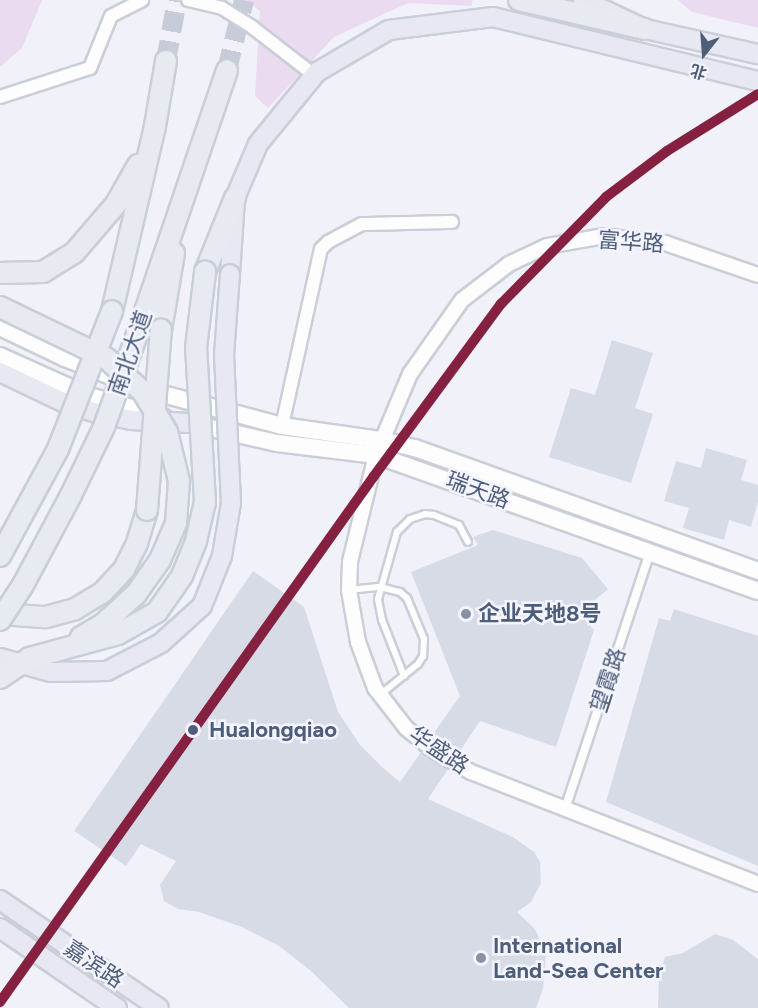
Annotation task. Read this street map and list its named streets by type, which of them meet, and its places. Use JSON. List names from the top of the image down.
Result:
{
  "streets": {
    "highway": ["南北大道"],
    "main road": ["瑞天路", "嘉滨路"],
    "street": ["富华路", "望霞路", "华盛路"]
  },
  "crossings": [
    ["富华路", "瑞天路"],
    ["富华路", "华盛路"],
    ["瑞天路", "望霞路"],
    ["瑞天路", "华盛路"],
    ["望霞路", "华盛路"]
  ],
  "places": ["企业天地8号", "Hualongqiao", "International Land-Sea Center"],
  "north": "bottom"
}
